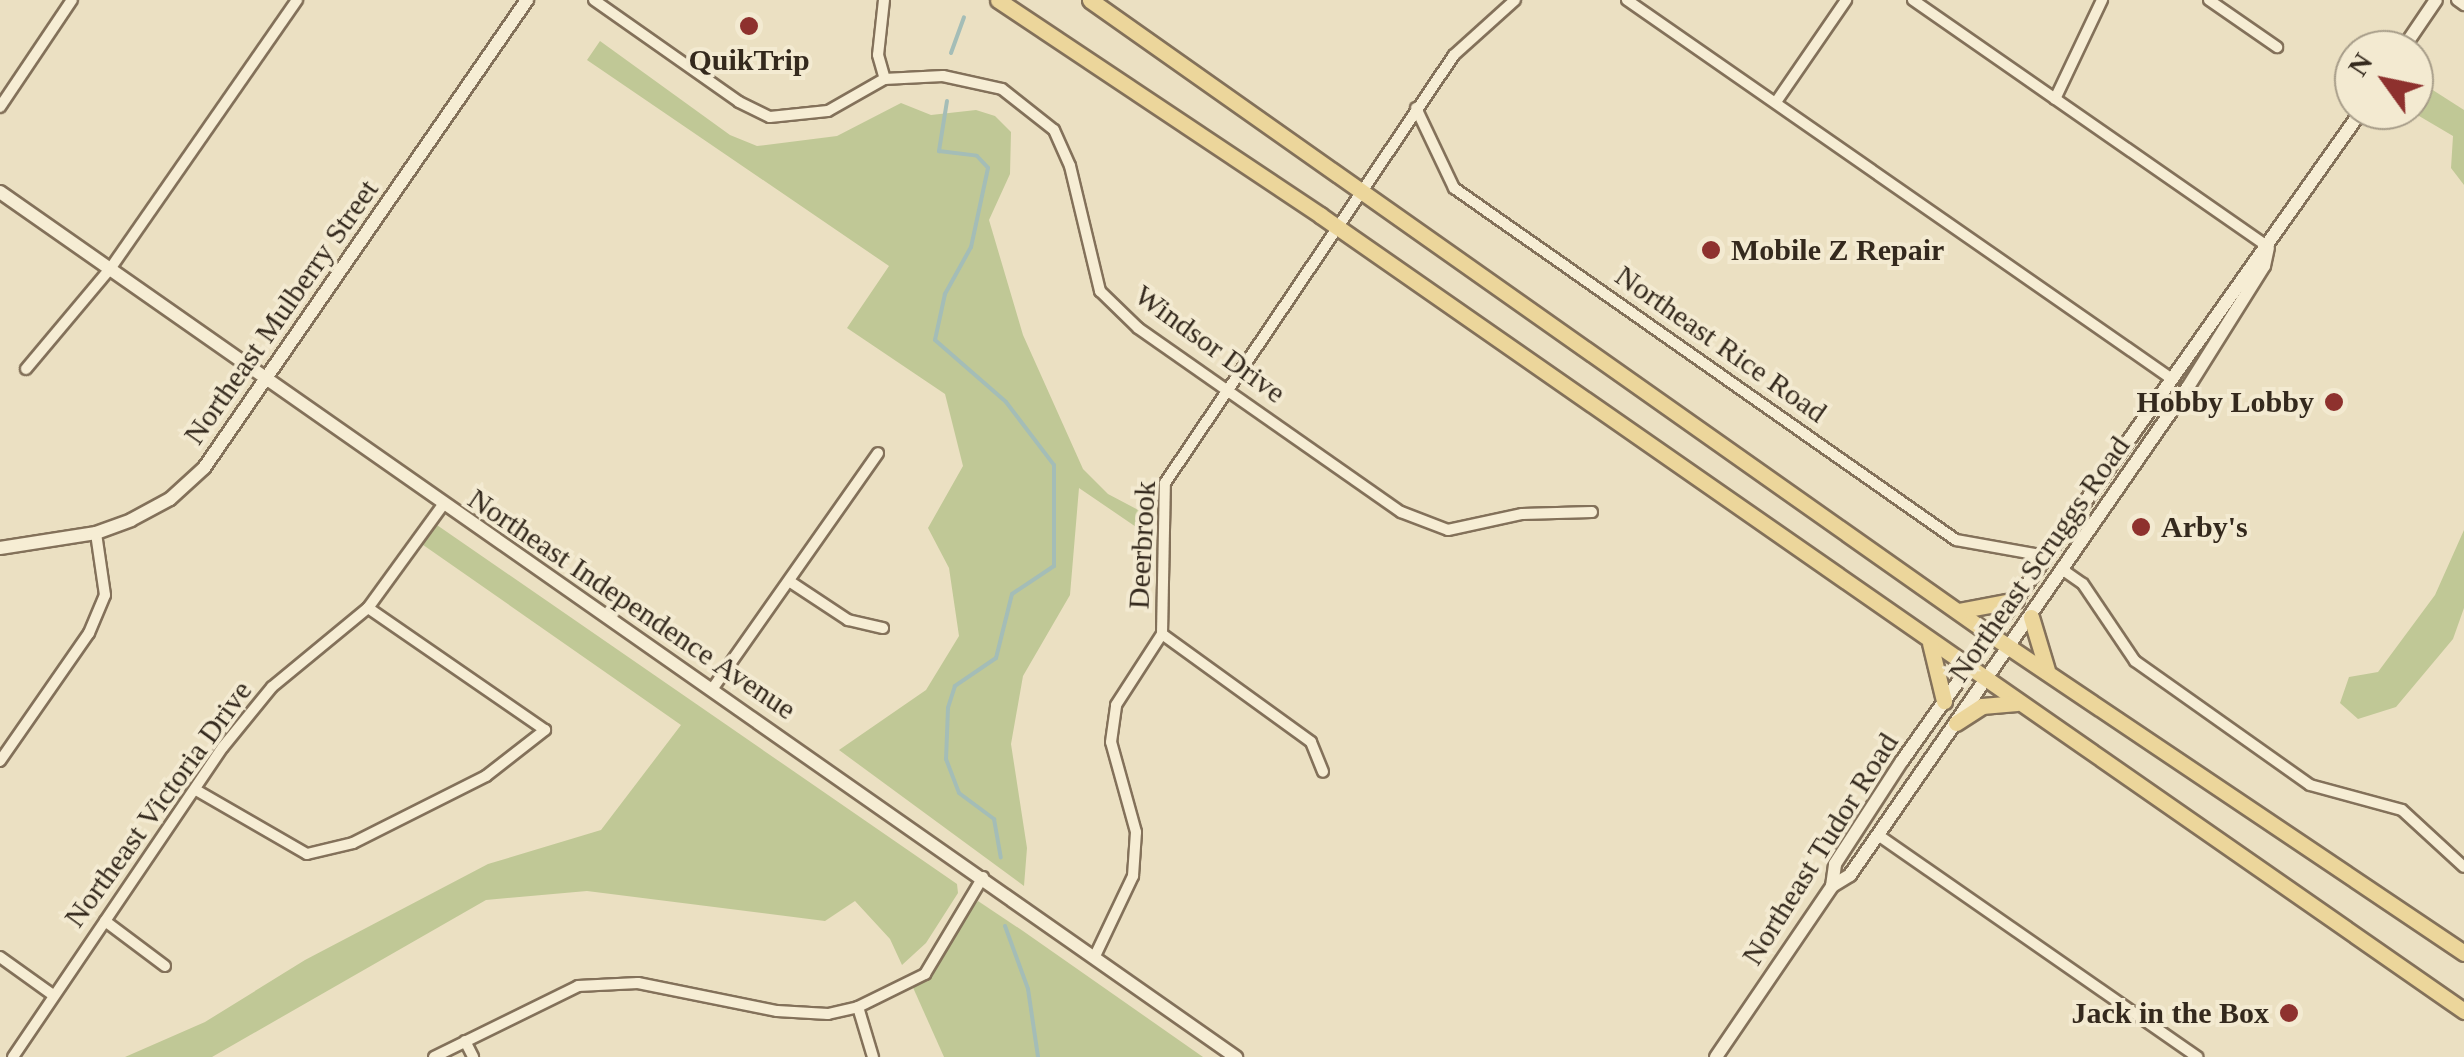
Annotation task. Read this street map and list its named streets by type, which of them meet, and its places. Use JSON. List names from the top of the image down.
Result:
{
  "streets": {
    "street": [
      "Northeast Mulberry Street",
      "Windsor Drive",
      "Northeast Rice Road",
      "Deerbrook",
      "Northeast Scruggs Road",
      "Northeast Independence Avenue",
      "Northeast Victoria Drive",
      "Northeast Tudor Road"
    ]
  },
  "crossings": [
    ["Northeast Mulberry Street", "Northeast Independence Avenue"],
    ["Windsor Drive", "Deerbrook"],
    ["Northeast Rice Road", "Deerbrook"],
    ["Northeast Rice Road", "Northeast Scruggs Road"],
    ["Deerbrook", "Northeast Independence Avenue"],
    ["Northeast Scruggs Road", "Northeast Tudor Road"],
    ["Northeast Independence Avenue", "Northeast Victoria Drive"]
  ],
  "places": [
    "QuikTrip",
    "Mobile Z Repair",
    "Hobby Lobby",
    "Arby's",
    "Jack in the Box"
  ],
  "north": "top left"
}
